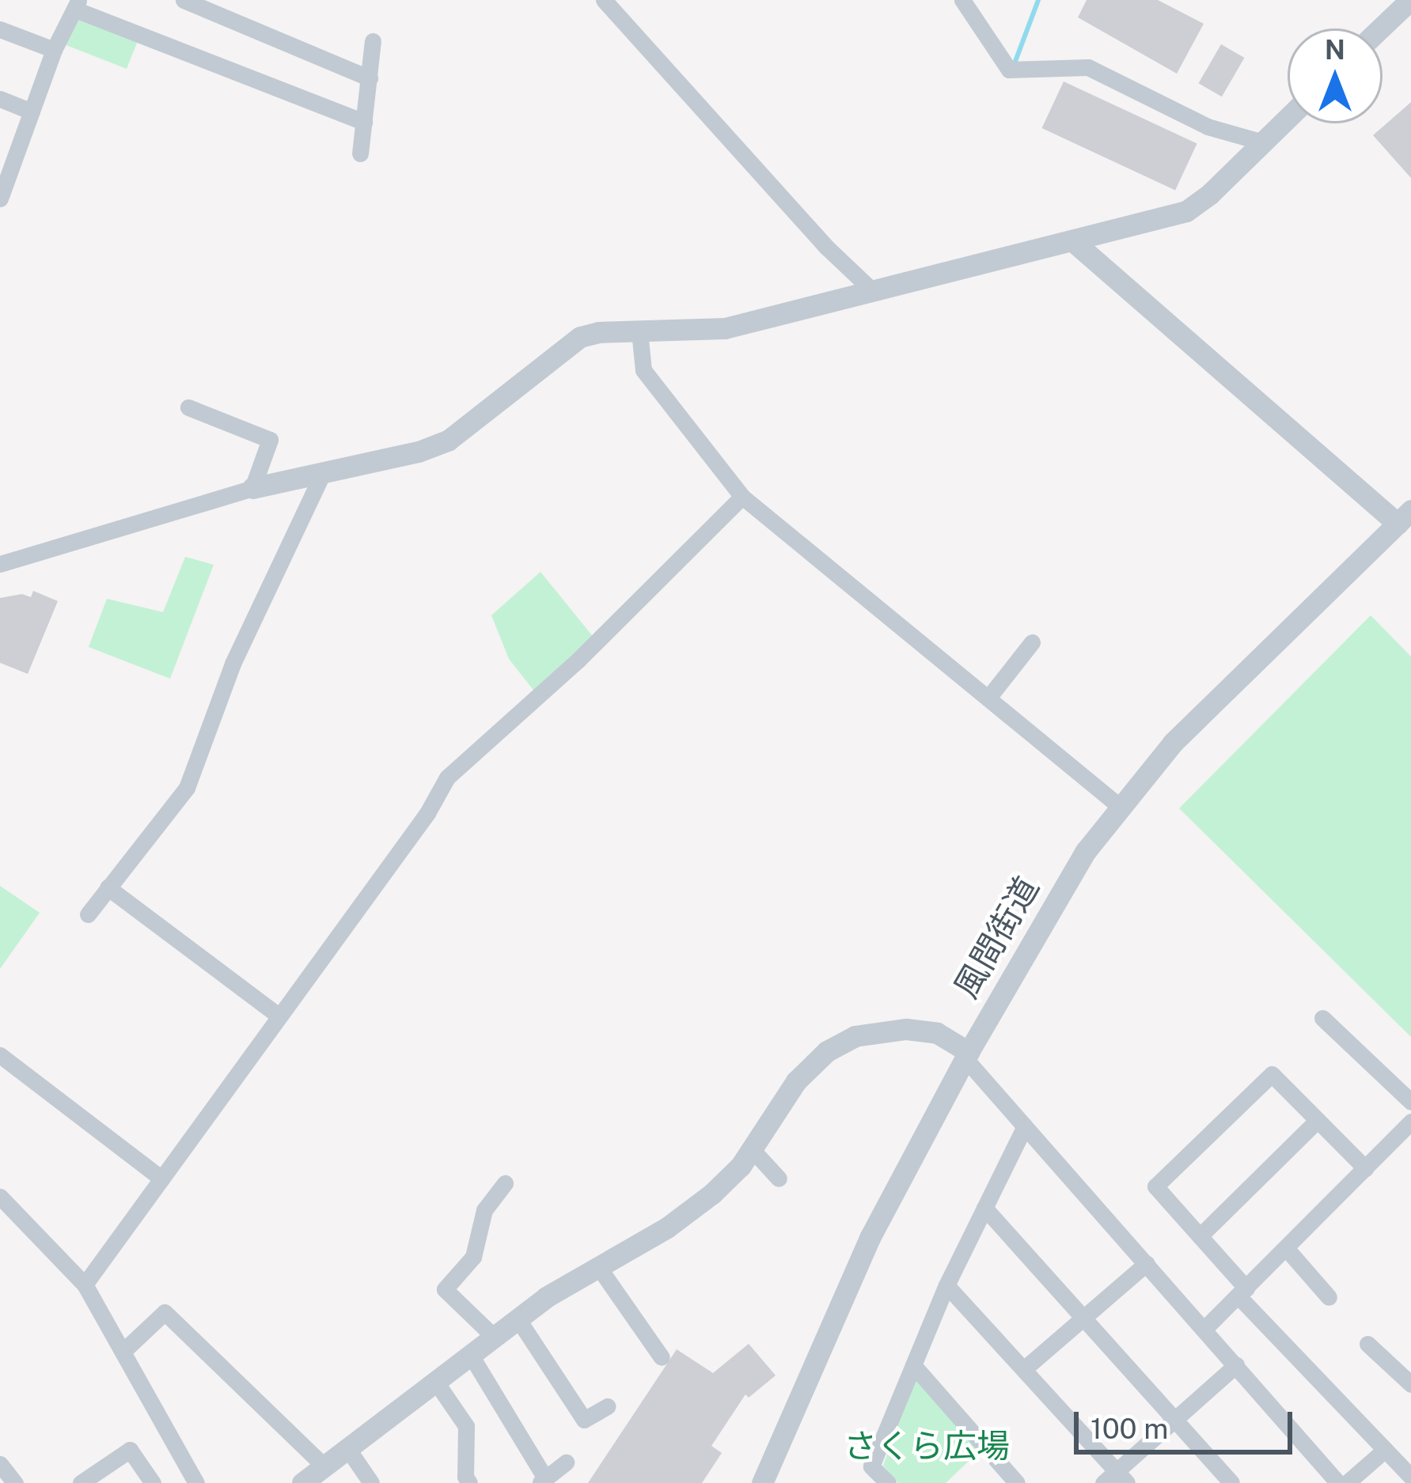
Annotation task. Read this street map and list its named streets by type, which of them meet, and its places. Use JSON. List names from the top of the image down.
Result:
{
  "streets": {
    "street": ["風間街道"]
  },
  "parks": ["さくら広場"],
  "scale_bar": "100 m",
  "north": "top"
}
